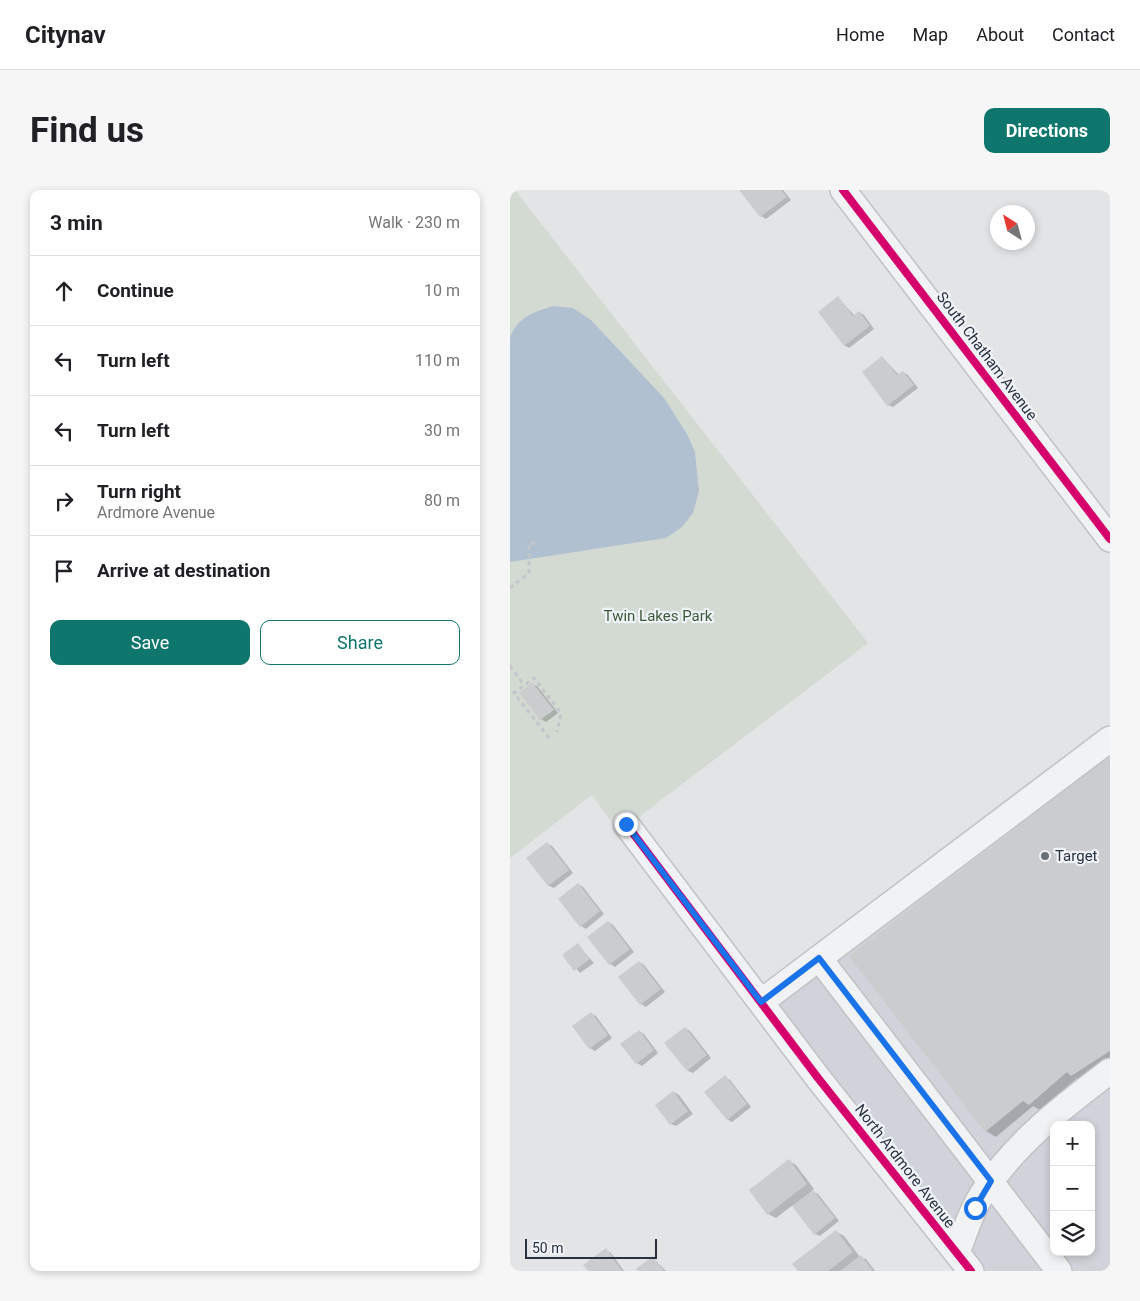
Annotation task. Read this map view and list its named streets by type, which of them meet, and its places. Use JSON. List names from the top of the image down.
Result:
{
  "streets": {
    "street": ["South Chatham Avenue", "North Ardmore Avenue"]
  },
  "parks": ["Twin Lakes Park"],
  "places": ["Target"],
  "scale_bar": "50 m",
  "north": "top left",
  "page": {
    "header": "Citynav",
    "nav": [
      "Home",
      "Map",
      "About",
      "Contact"
    ],
    "buttons": [
      "Directions",
      ["Save", "Share"]
    ],
    "title": "Find us",
    "heading": ["3 min", "Walk · 230 m"],
    "list": [
      ["Continue", "10 m"],
      ["Turn left", "110 m"],
      ["Turn left", "30 m"],
      ["Turn right", "Ardmore Avenue", "80 m"],
      "Arrive at destination"
    ],
    "map_buttons": ["+", "−"],
    "scale": "50 m"
  }
}
